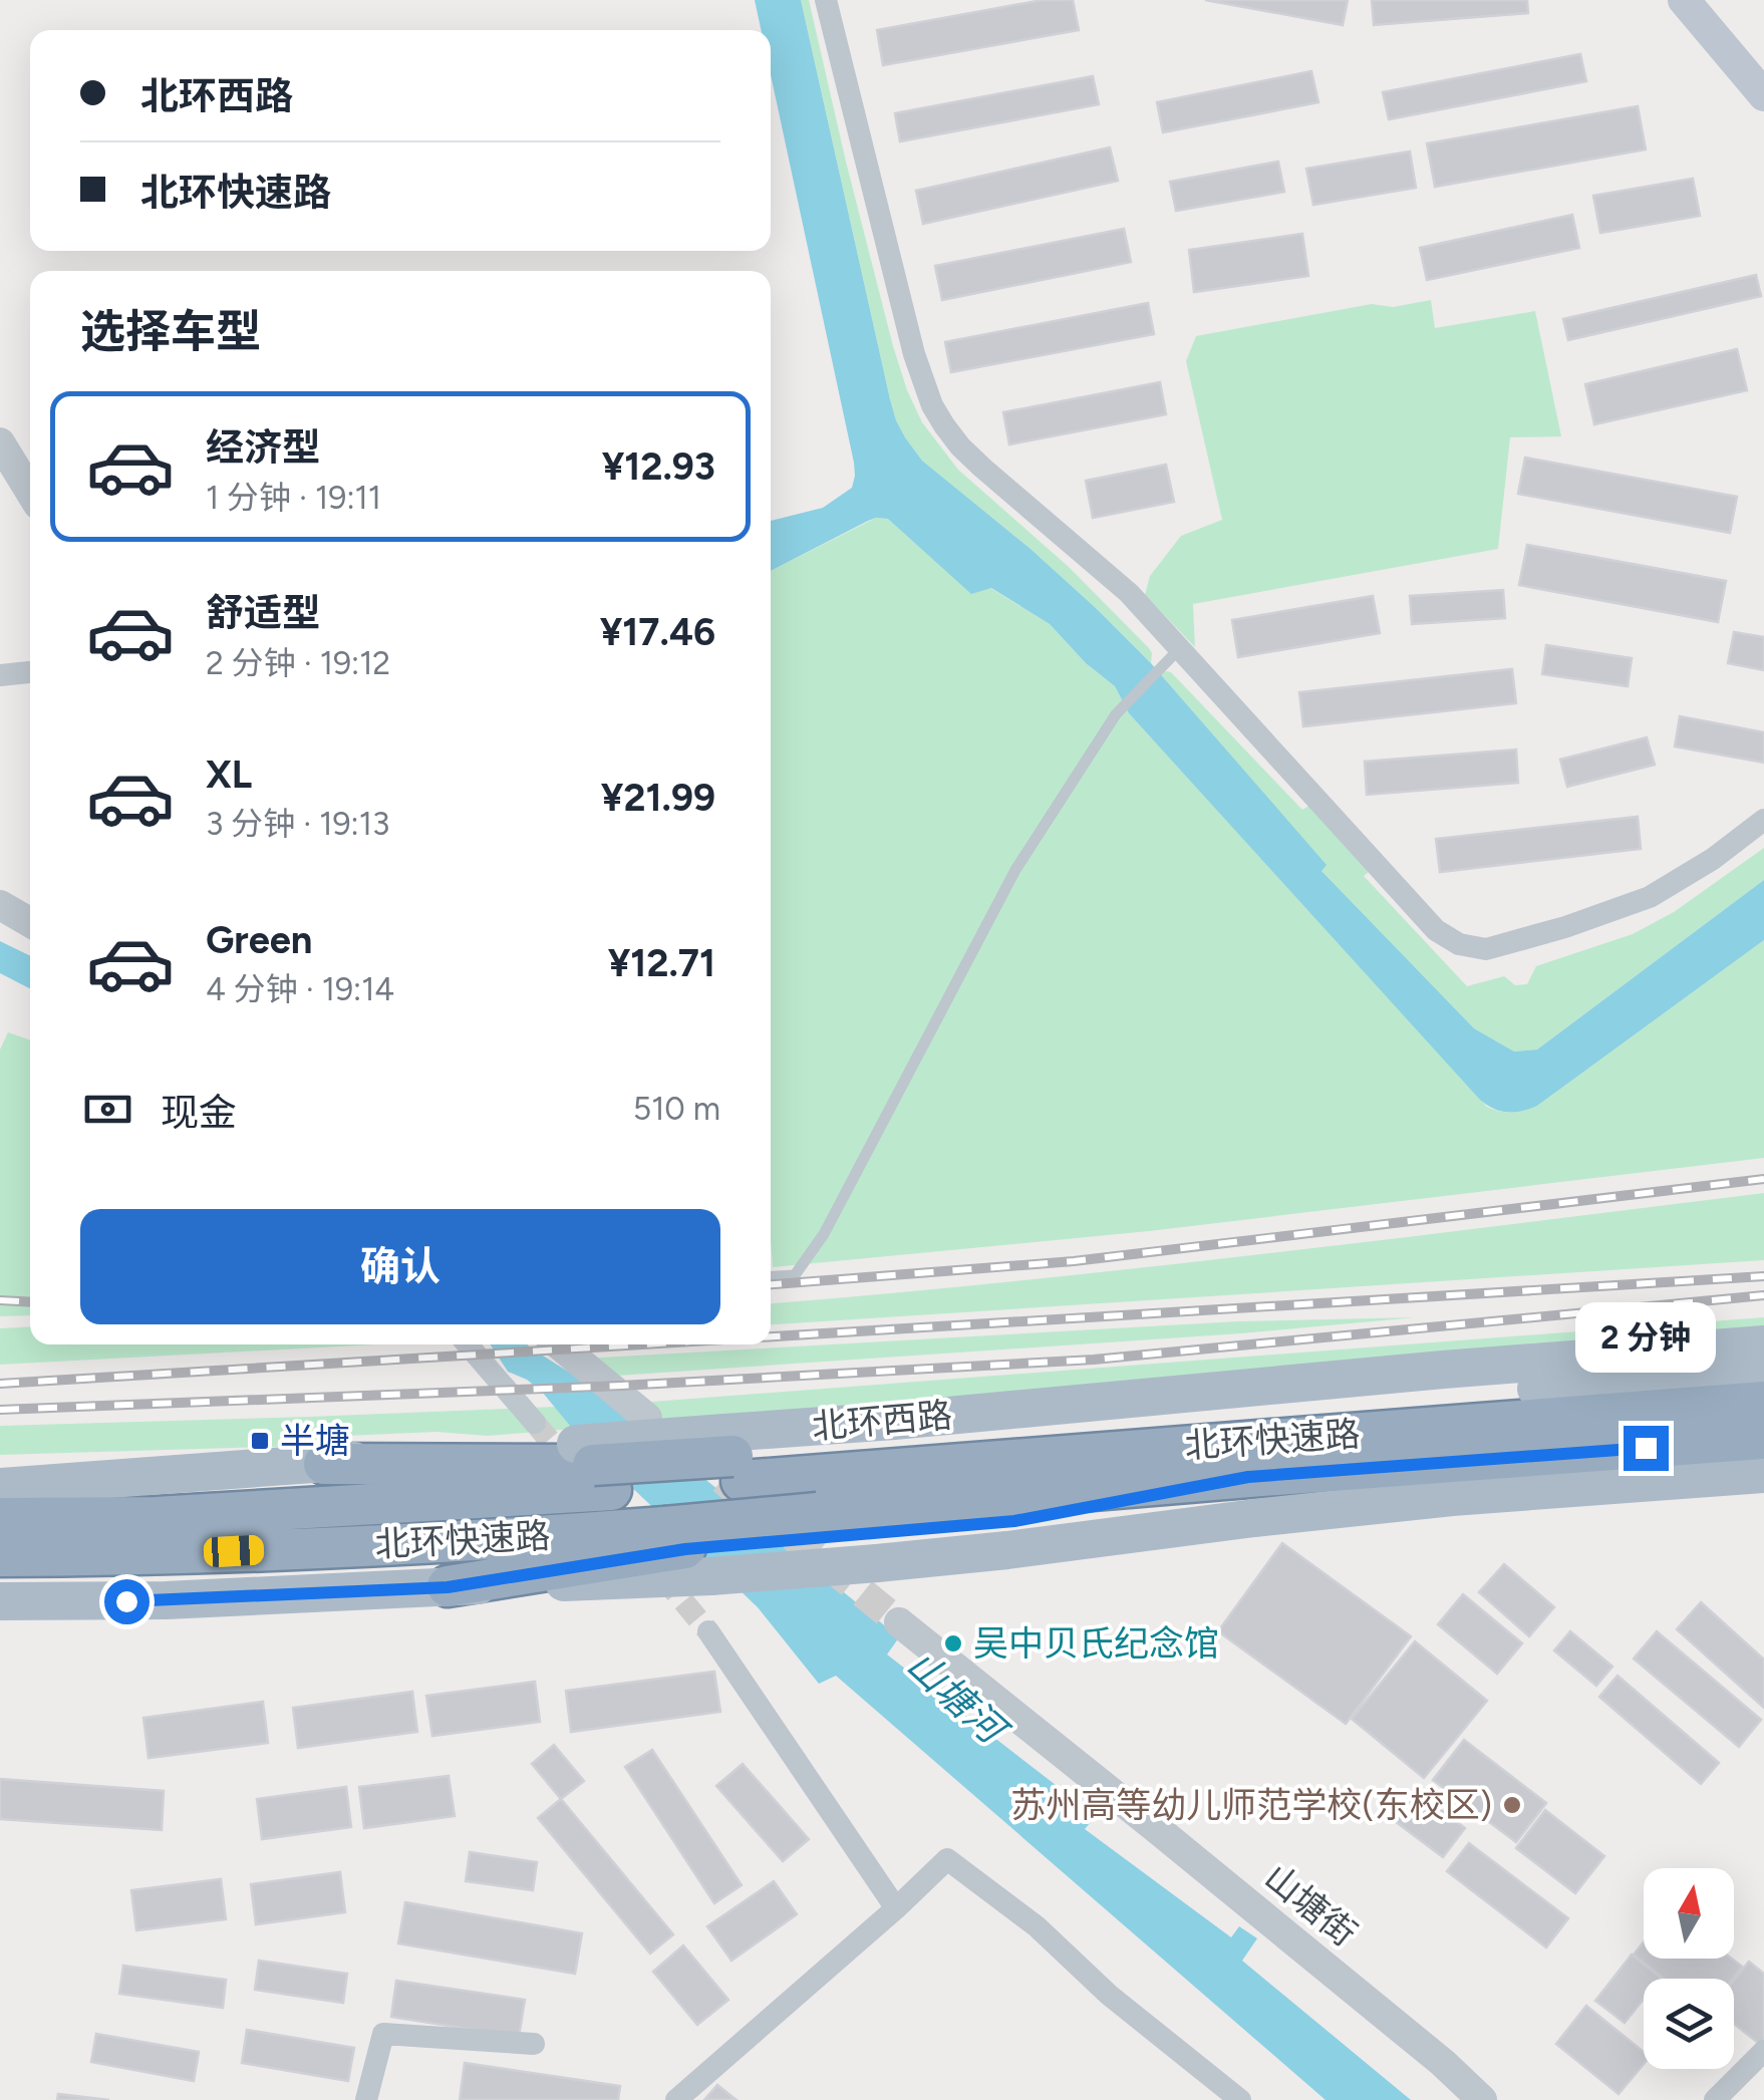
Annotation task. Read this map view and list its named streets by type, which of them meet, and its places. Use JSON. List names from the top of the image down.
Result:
{
  "streets": {
    "highway": ["北环快速路"],
    "main road": ["北环西路"],
    "street": ["山塘街"]
  },
  "crossings": [
    ["北环西路", "北环快速路"]
  ],
  "water": ["山塘河"],
  "places": {
    "transit": ["半塘"],
    "other": ["吴中贝氏纪念馆", "苏州高等幼儿师范学校(东校区)"]
  },
  "north": "top",
  "page": {
    "banner": ["北环西路", "北环快速路"],
    "heading": "选择车型",
    "list": [
      {
        "name": "经济型",
        "note": "1 分钟 · 19:11",
        "value": "¥12.93"
      },
      {
        "name": "舒适型",
        "note": "2 分钟 · 19:12",
        "value": "¥17.46"
      },
      {
        "name": "XL",
        "note": "3 分钟 · 19:13",
        "value": "¥21.99"
      },
      {
        "name": "Green",
        "note": "4 分钟 · 19:14",
        "value": "¥12.71"
      }
    ],
    "pay": ["现金", "510 m"],
    "buttons": "确认",
    "bubble": "2 分钟"
  }
}
